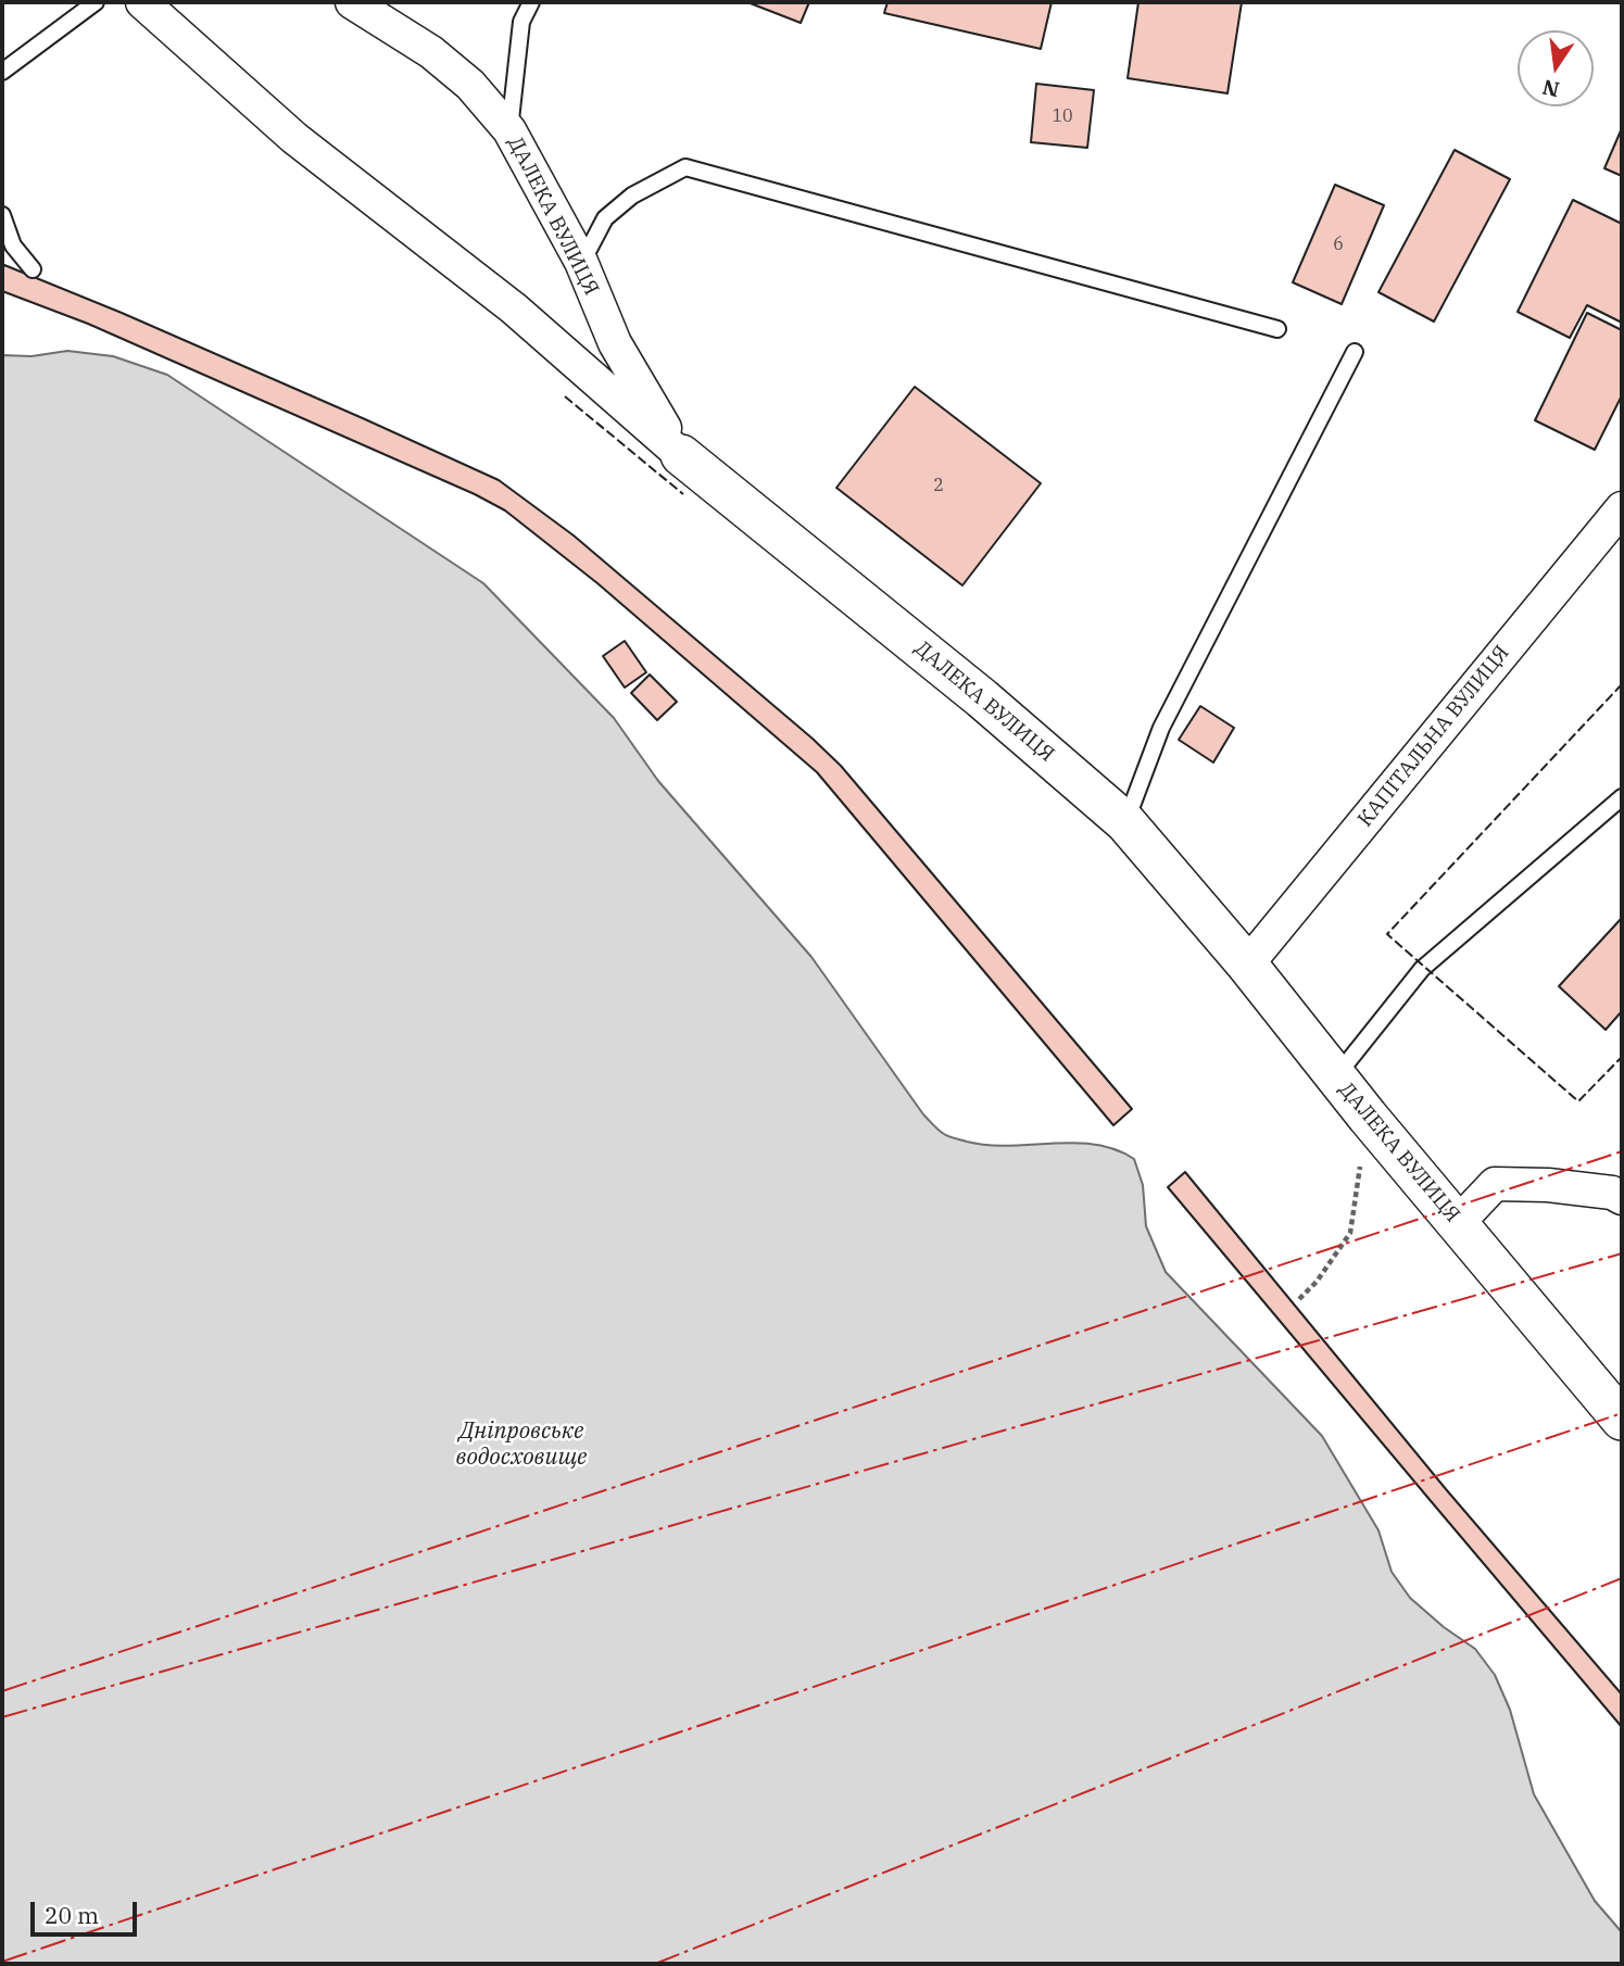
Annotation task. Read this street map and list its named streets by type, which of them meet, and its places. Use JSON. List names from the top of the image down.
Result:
{
  "streets": {
    "street": ["ДАЛЕКА ВУЛИЦЯ", "КАПІТАЛЬНА ВУЛИЦЯ"]
  },
  "crossings": [
    ["ДАЛЕКА ВУЛИЦЯ", "КАПІТАЛЬНА ВУЛИЦЯ"]
  ],
  "water": ["Дніпровське водосховище"],
  "house_numbers": ["10", "6", "2"],
  "scale_bar": "20 m",
  "north": "bottom"
}
